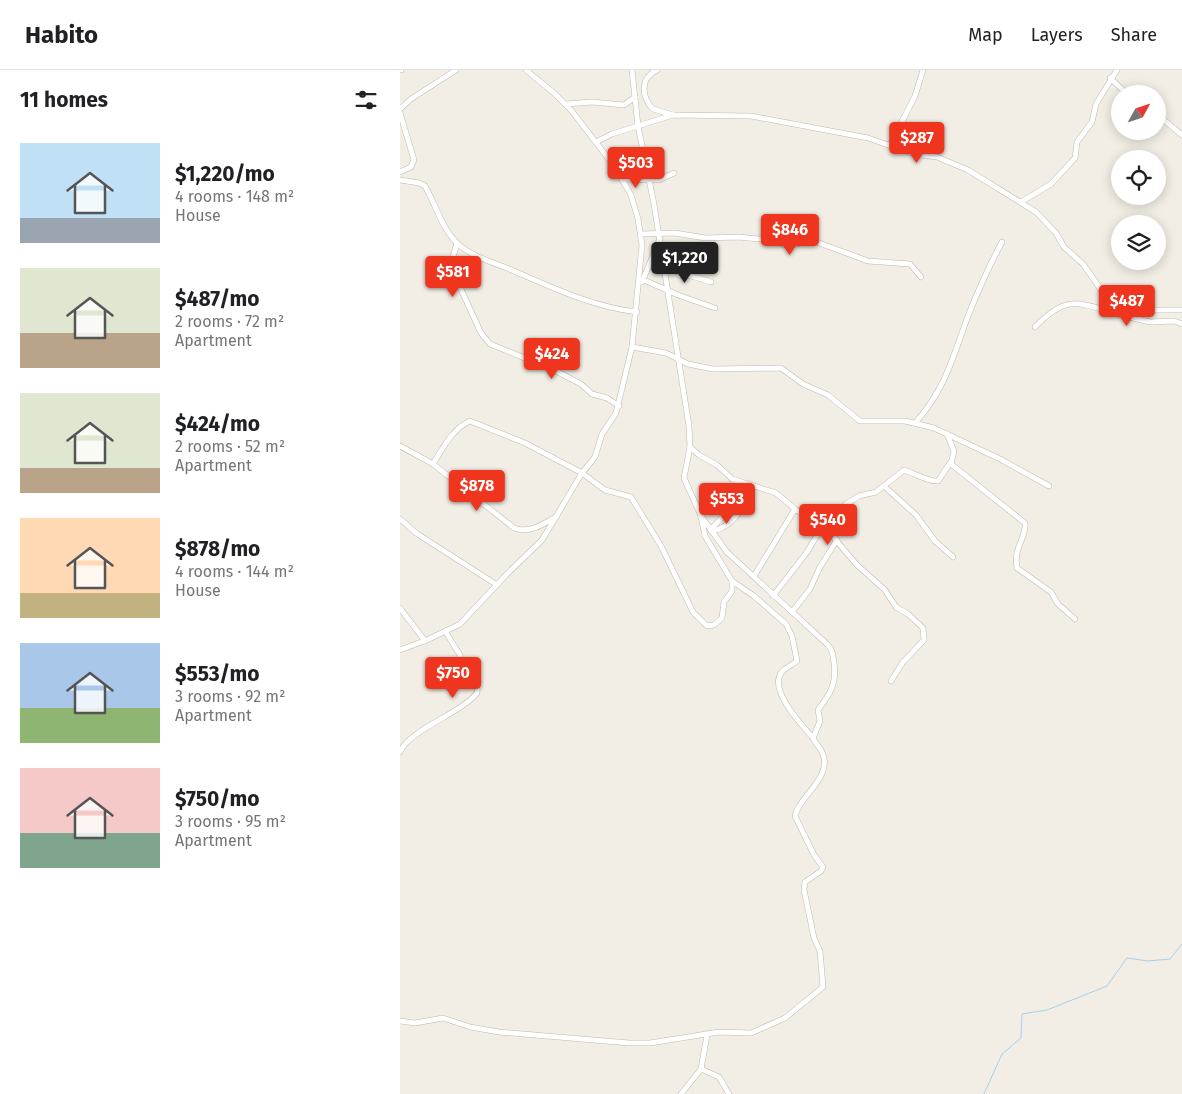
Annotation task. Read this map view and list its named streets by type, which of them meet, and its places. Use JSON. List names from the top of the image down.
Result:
{
  "north": "top right",
  "page": {
    "header": "Habito",
    "nav": ["Map", "Layers", "Share"],
    "heading": "11 homes",
    "price": [
      "$287",
      "$503",
      "$846",
      "$1,220",
      "$581",
      "$487",
      "$424",
      "$878",
      "$553",
      "$540",
      "$750"
    ],
    "list": [
      {
        "name": "$1,220/mo",
        "note": "4 rooms · 148 m² · House"
      },
      {
        "name": "$487/mo",
        "note": "2 rooms · 72 m² · Apartment"
      },
      {
        "name": "$424/mo",
        "note": "2 rooms · 52 m² · Apartment"
      },
      {
        "name": "$878/mo",
        "note": "4 rooms · 144 m² · House"
      },
      {
        "name": "$553/mo",
        "note": "3 rooms · 92 m² · Apartment"
      },
      {
        "name": "$750/mo",
        "note": "3 rooms · 95 m² · Apartment"
      }
    ]
  }
}
